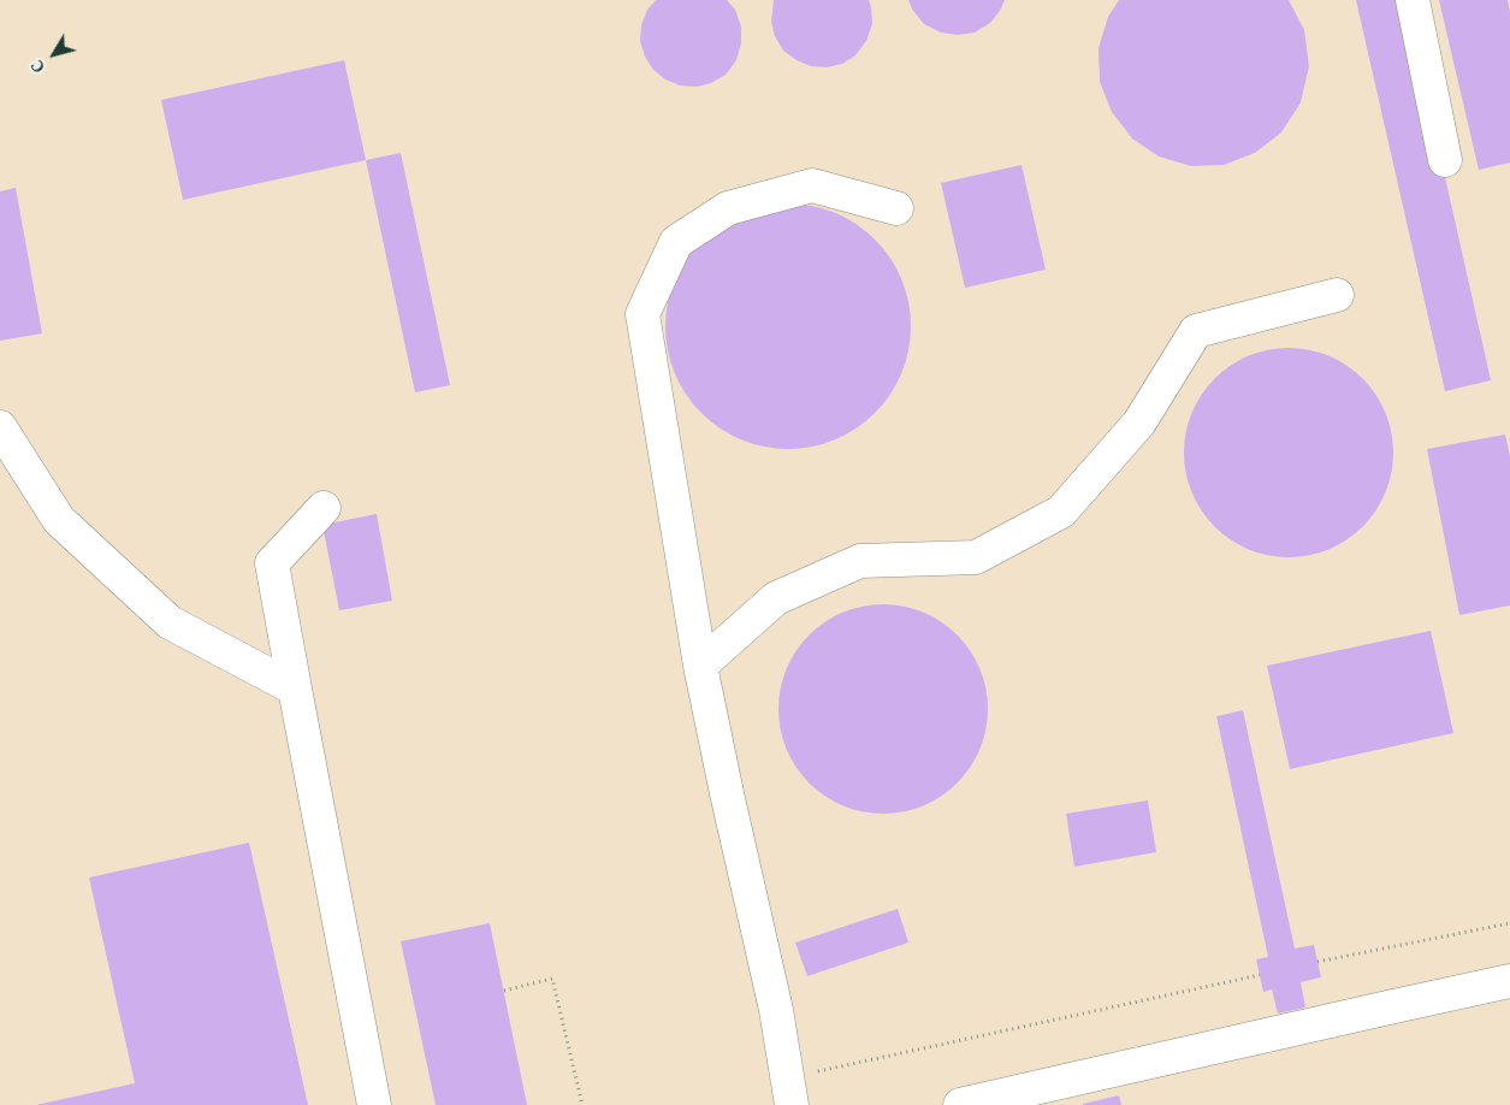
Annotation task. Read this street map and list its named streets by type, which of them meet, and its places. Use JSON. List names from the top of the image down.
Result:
{
  "north": "bottom left"
}
